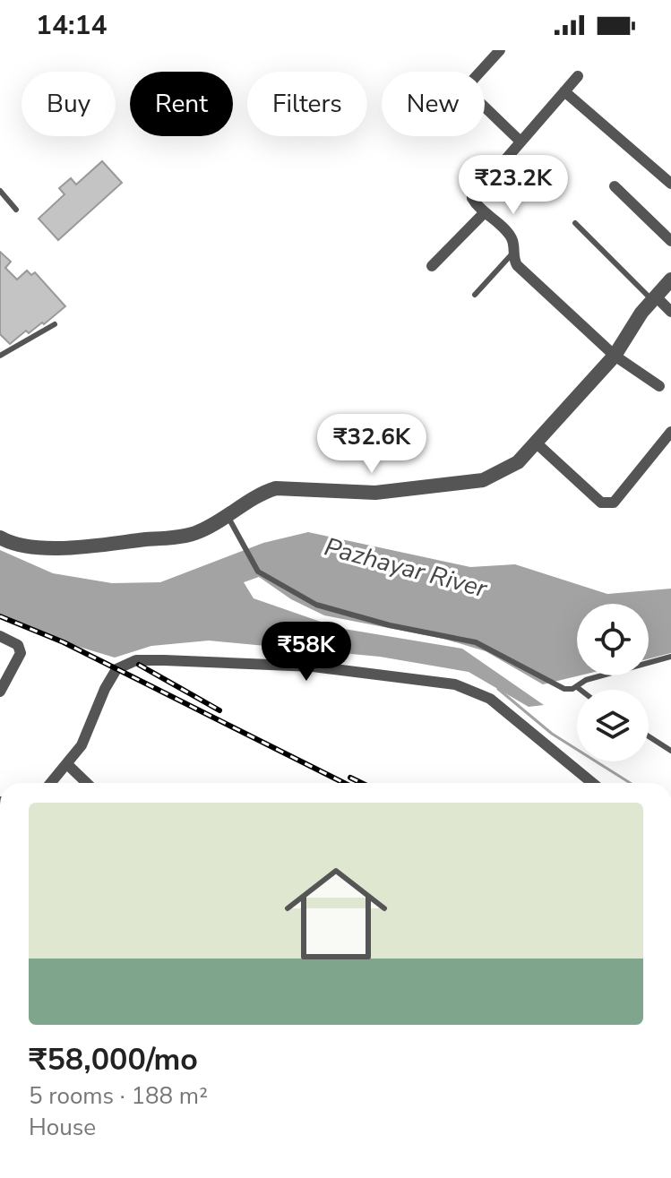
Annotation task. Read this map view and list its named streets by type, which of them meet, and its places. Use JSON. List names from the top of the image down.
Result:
{
  "water": ["Pazhayar River"],
  "page": {
    "status": "14:14",
    "chip": [
      "Buy",
      "Rent",
      "Filters",
      "New"
    ],
    "price": ["₹23.2K", "₹32.6K", "₹58K"],
    "list": [
      {
        "name": "₹58,000/mo",
        "note": "5 rooms · 188 m² · House"
      }
    ]
  }
}
